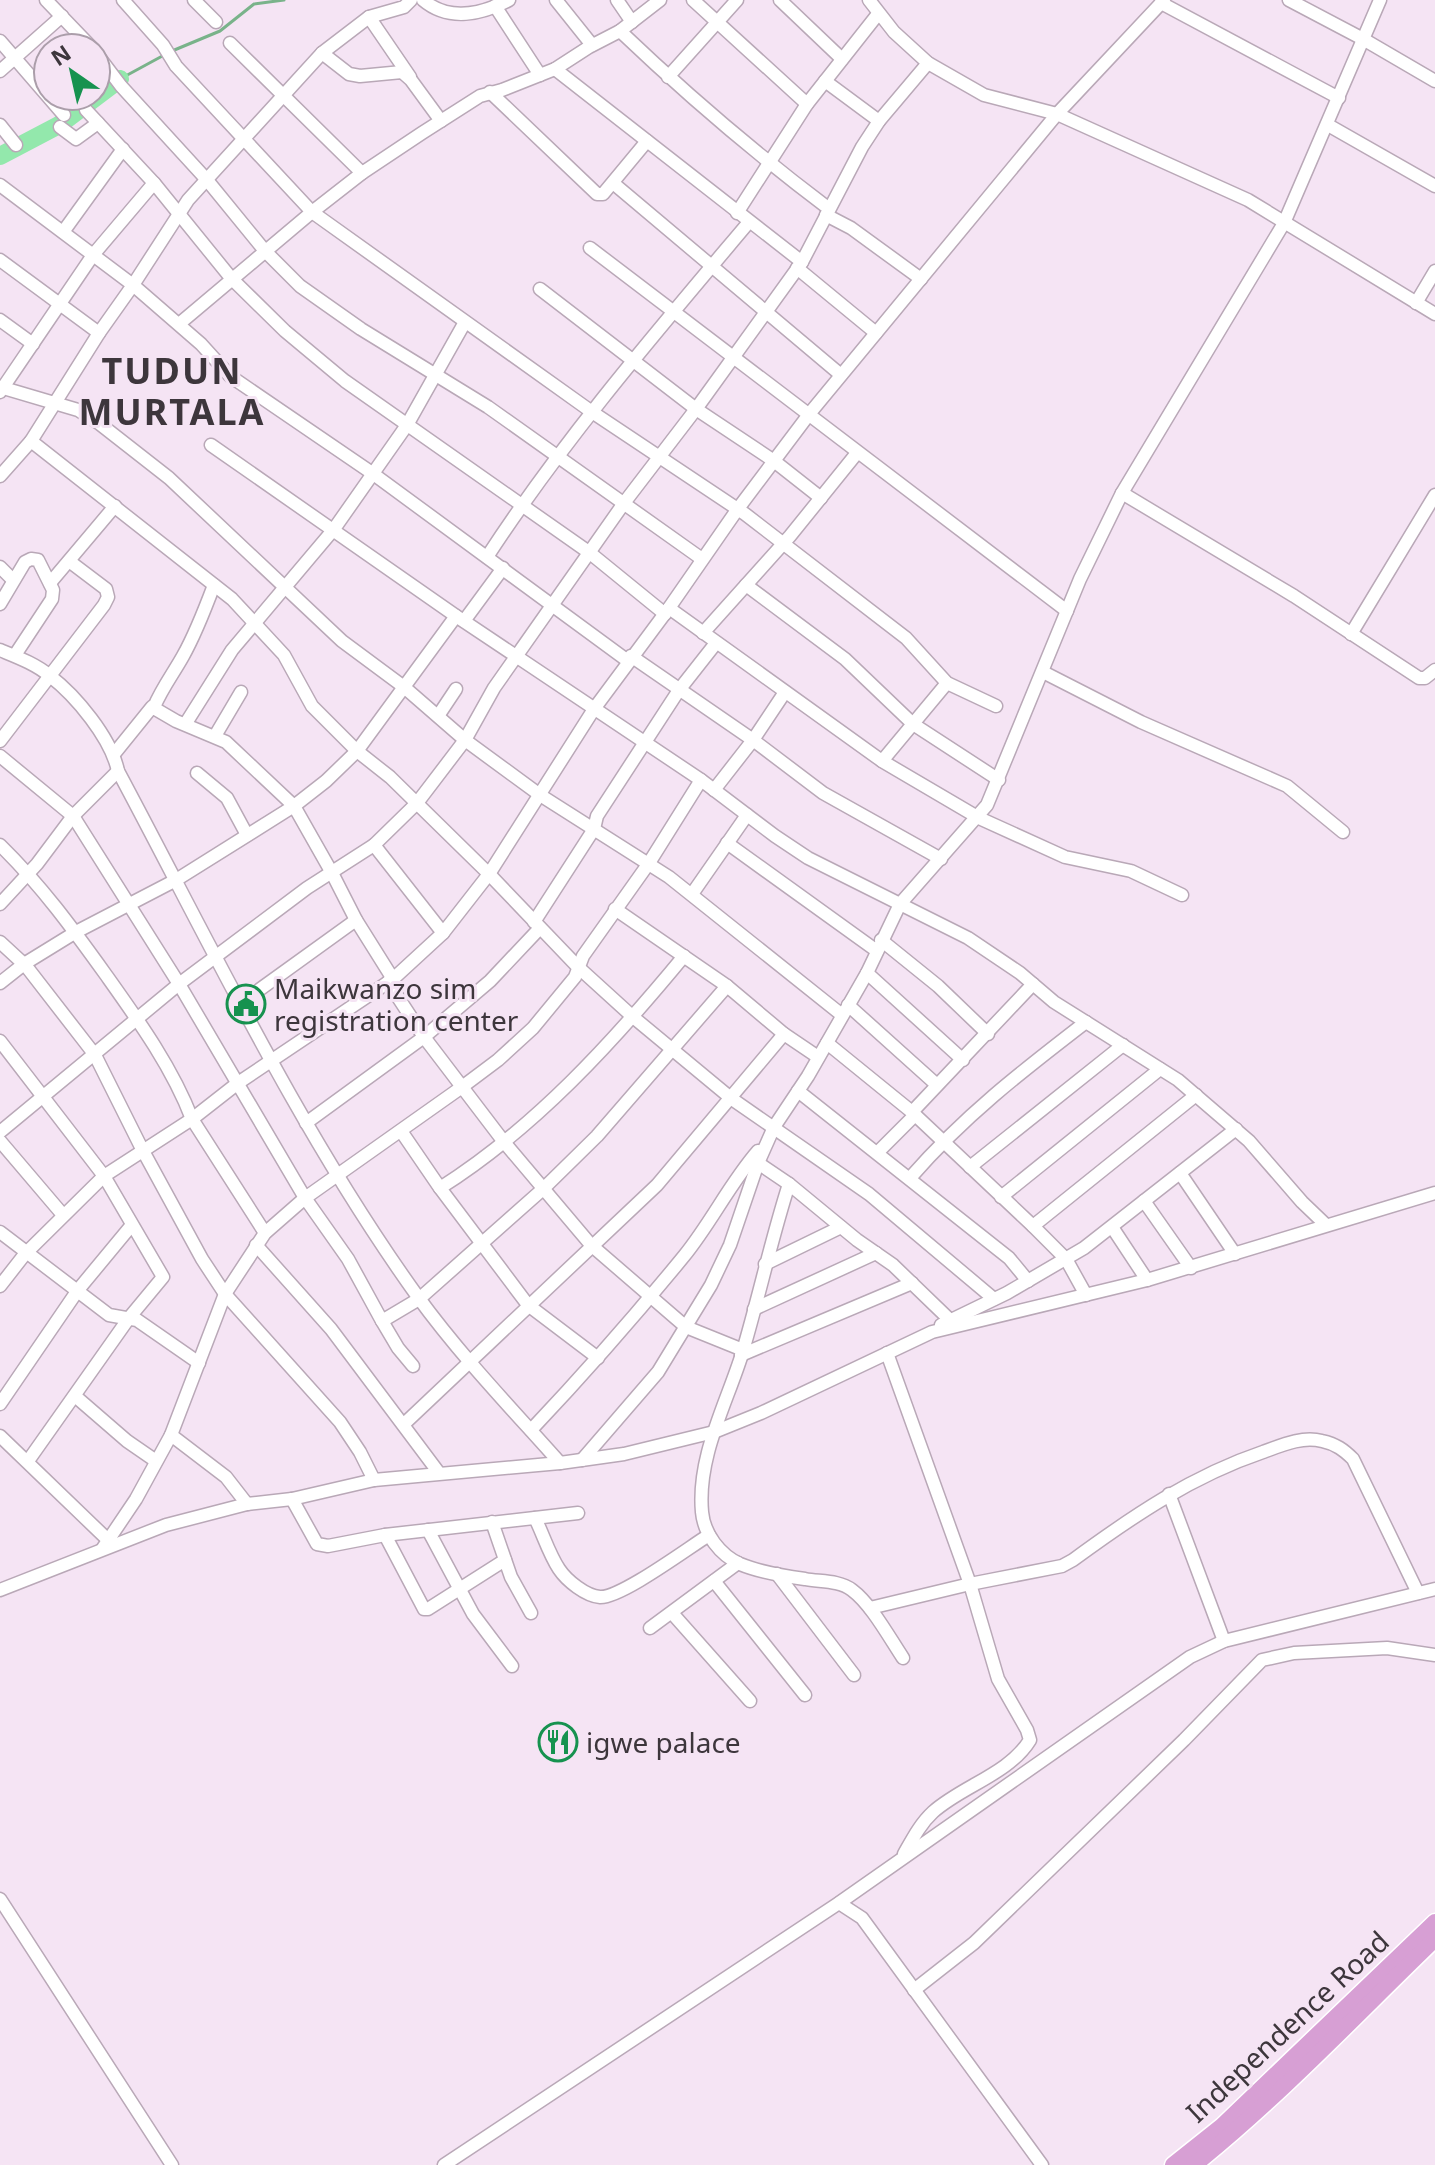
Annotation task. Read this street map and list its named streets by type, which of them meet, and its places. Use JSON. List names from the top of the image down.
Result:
{
  "streets": {
    "main road": ["Independence Road"]
  },
  "districts": ["TUDUN MURTALA"],
  "places": {
    "public building": ["Maikwanzo sim registration center"],
    "restaurant": ["igwe palace"]
  },
  "north": "top left"
}
